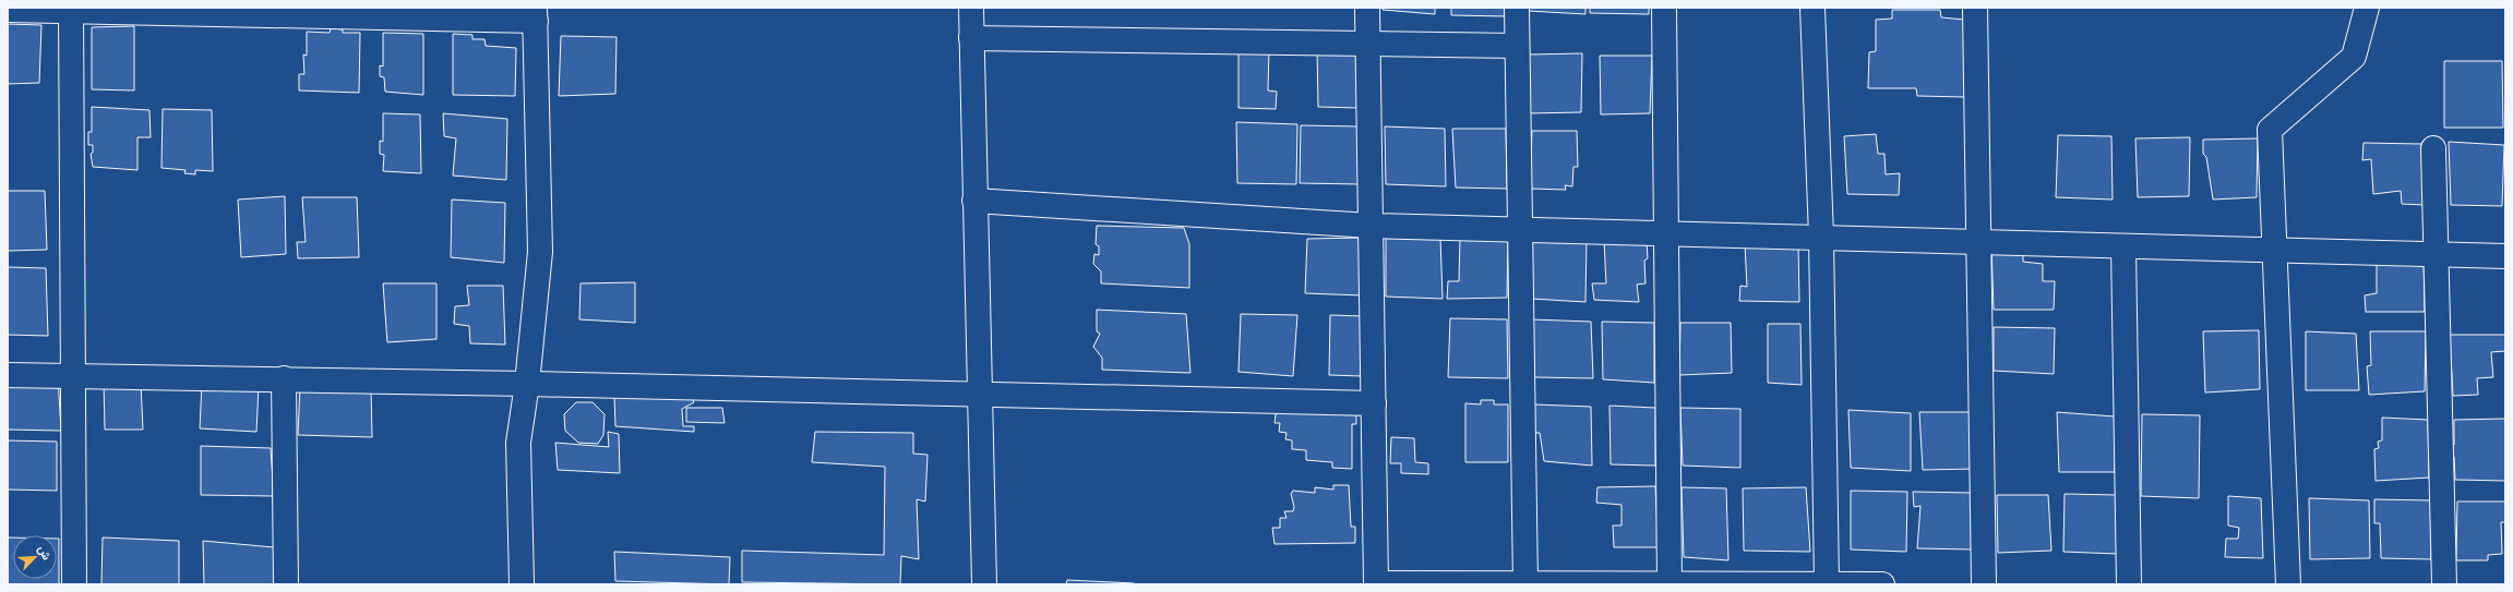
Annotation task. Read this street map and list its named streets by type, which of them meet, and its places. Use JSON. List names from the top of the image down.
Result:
{
  "north": "top right"
}
